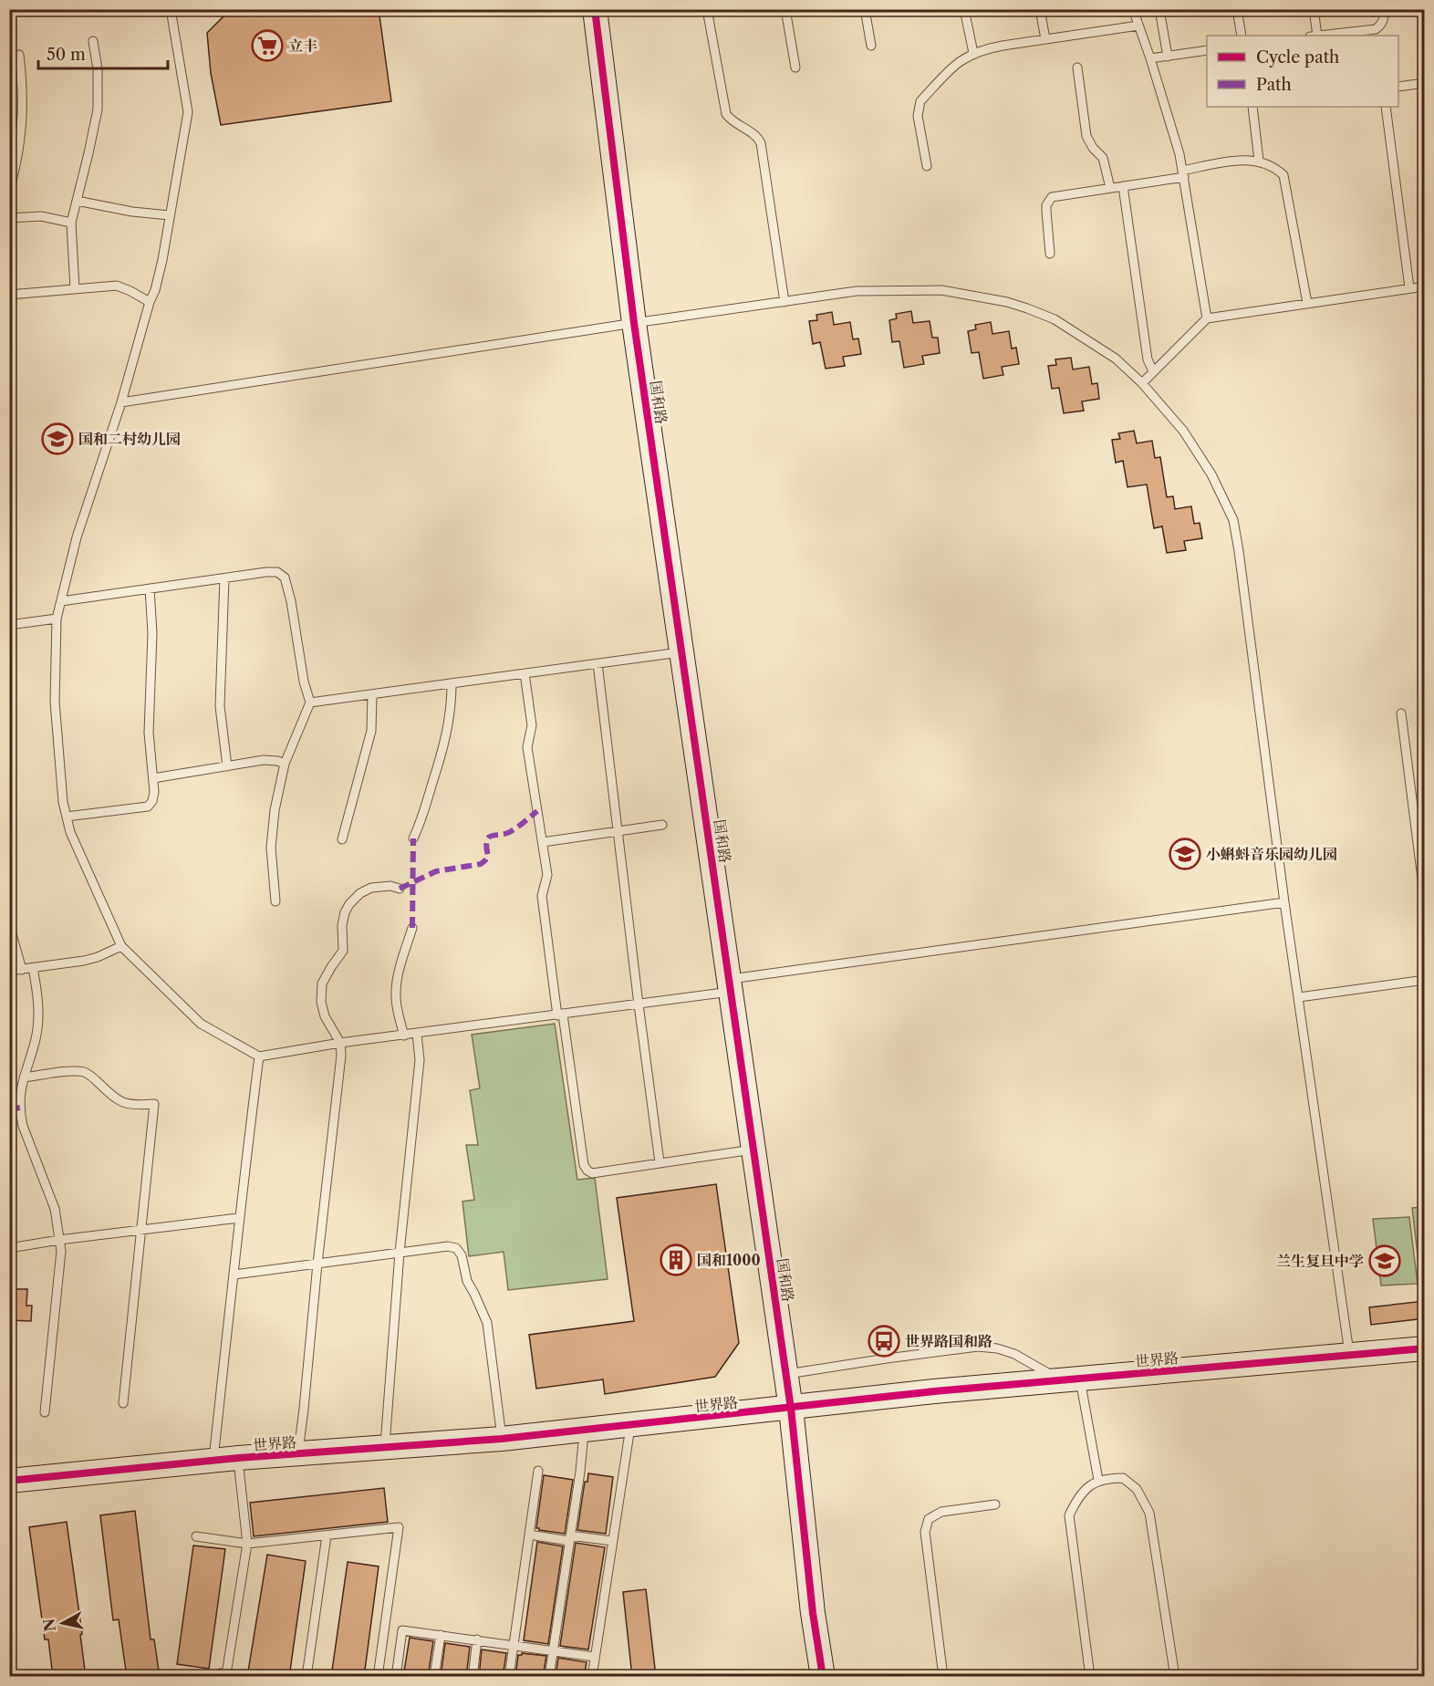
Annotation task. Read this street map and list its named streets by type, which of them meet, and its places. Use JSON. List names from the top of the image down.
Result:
{
  "streets": {
    "street": ["国和路", "世界路"]
  },
  "crossings": [
    ["国和路", "世界路"]
  ],
  "places": {
    "supermarket": ["立丰"],
    "school or university": ["国和二村幼儿园", "小蝌蚪音乐园幼儿园", "兰生复旦中学"],
    "building": ["国和1000"],
    "bus stop": ["世界路国和路"]
  },
  "legend": ["Cycle path", "Path"],
  "scale_bar": "50 m",
  "north": "left"
}
